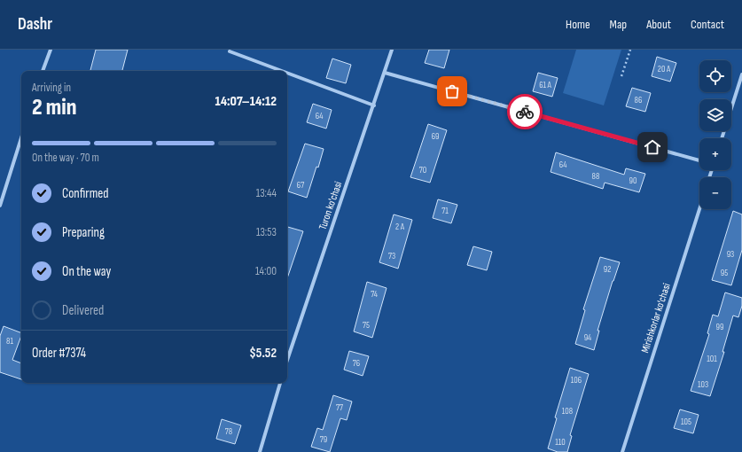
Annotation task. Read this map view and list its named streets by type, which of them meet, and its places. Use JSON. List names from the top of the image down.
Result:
{
  "streets": {
    "street": ["Turon ko'chasi", "Mirishkorlar ko'chasi"]
  },
  "house_numbers": [
    "20 А",
    "61 А",
    "86",
    "64",
    "69",
    "64",
    "70",
    "88",
    "90",
    "67",
    "71",
    "2 А",
    "93",
    "73",
    "92",
    "95",
    "74",
    "75",
    "99",
    "94",
    "81",
    "101",
    "76",
    "106",
    "103",
    "77",
    "108",
    "105",
    "78",
    "79",
    "110"
  ],
  "page": {
    "header": "Dashr",
    "nav": [
      "Home",
      "Map",
      "About",
      "Contact"
    ],
    "map_buttons": ["+", "−"],
    "heading": ["2 min", "Arriving in", "14:07–14:12"],
    "panel": ["Order #7374", "$5.52"],
    "bar": "On the way · 70 m",
    "list": [
      ["Confirmed", "13:44"],
      ["Preparing", "13:53"],
      ["On the way", "14:00"],
      "Delivered"
    ]
  }
}
